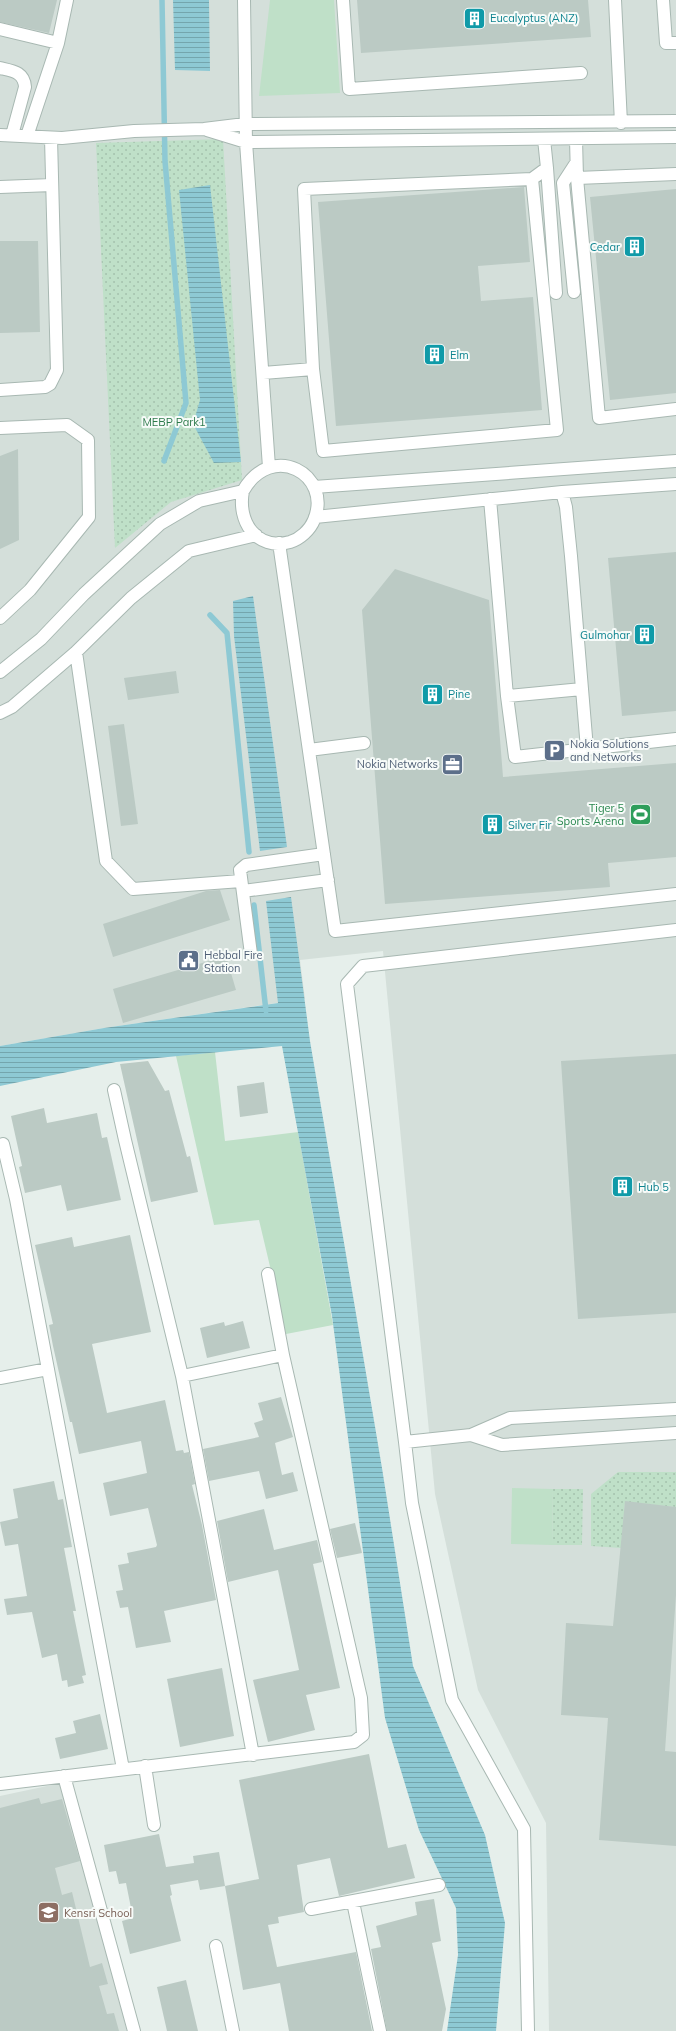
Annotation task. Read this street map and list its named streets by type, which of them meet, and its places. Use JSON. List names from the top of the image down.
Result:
{
  "parks": ["MEBP Park1"],
  "places": {
    "building": [
      "Eucalyptus (ANZ)",
      "Cedar",
      "Elm",
      "Gulmohar",
      "Pine",
      "Silver Fir",
      "Hub 5"
    ],
    "parking": ["Nokia Solutions and Networks"],
    "office": ["Nokia Networks"],
    "sports": ["Tiger 5 Sports Arena"],
    "public building": ["Hebbal Fire Station"],
    "school or university": ["Kensri School"]
  }
}
